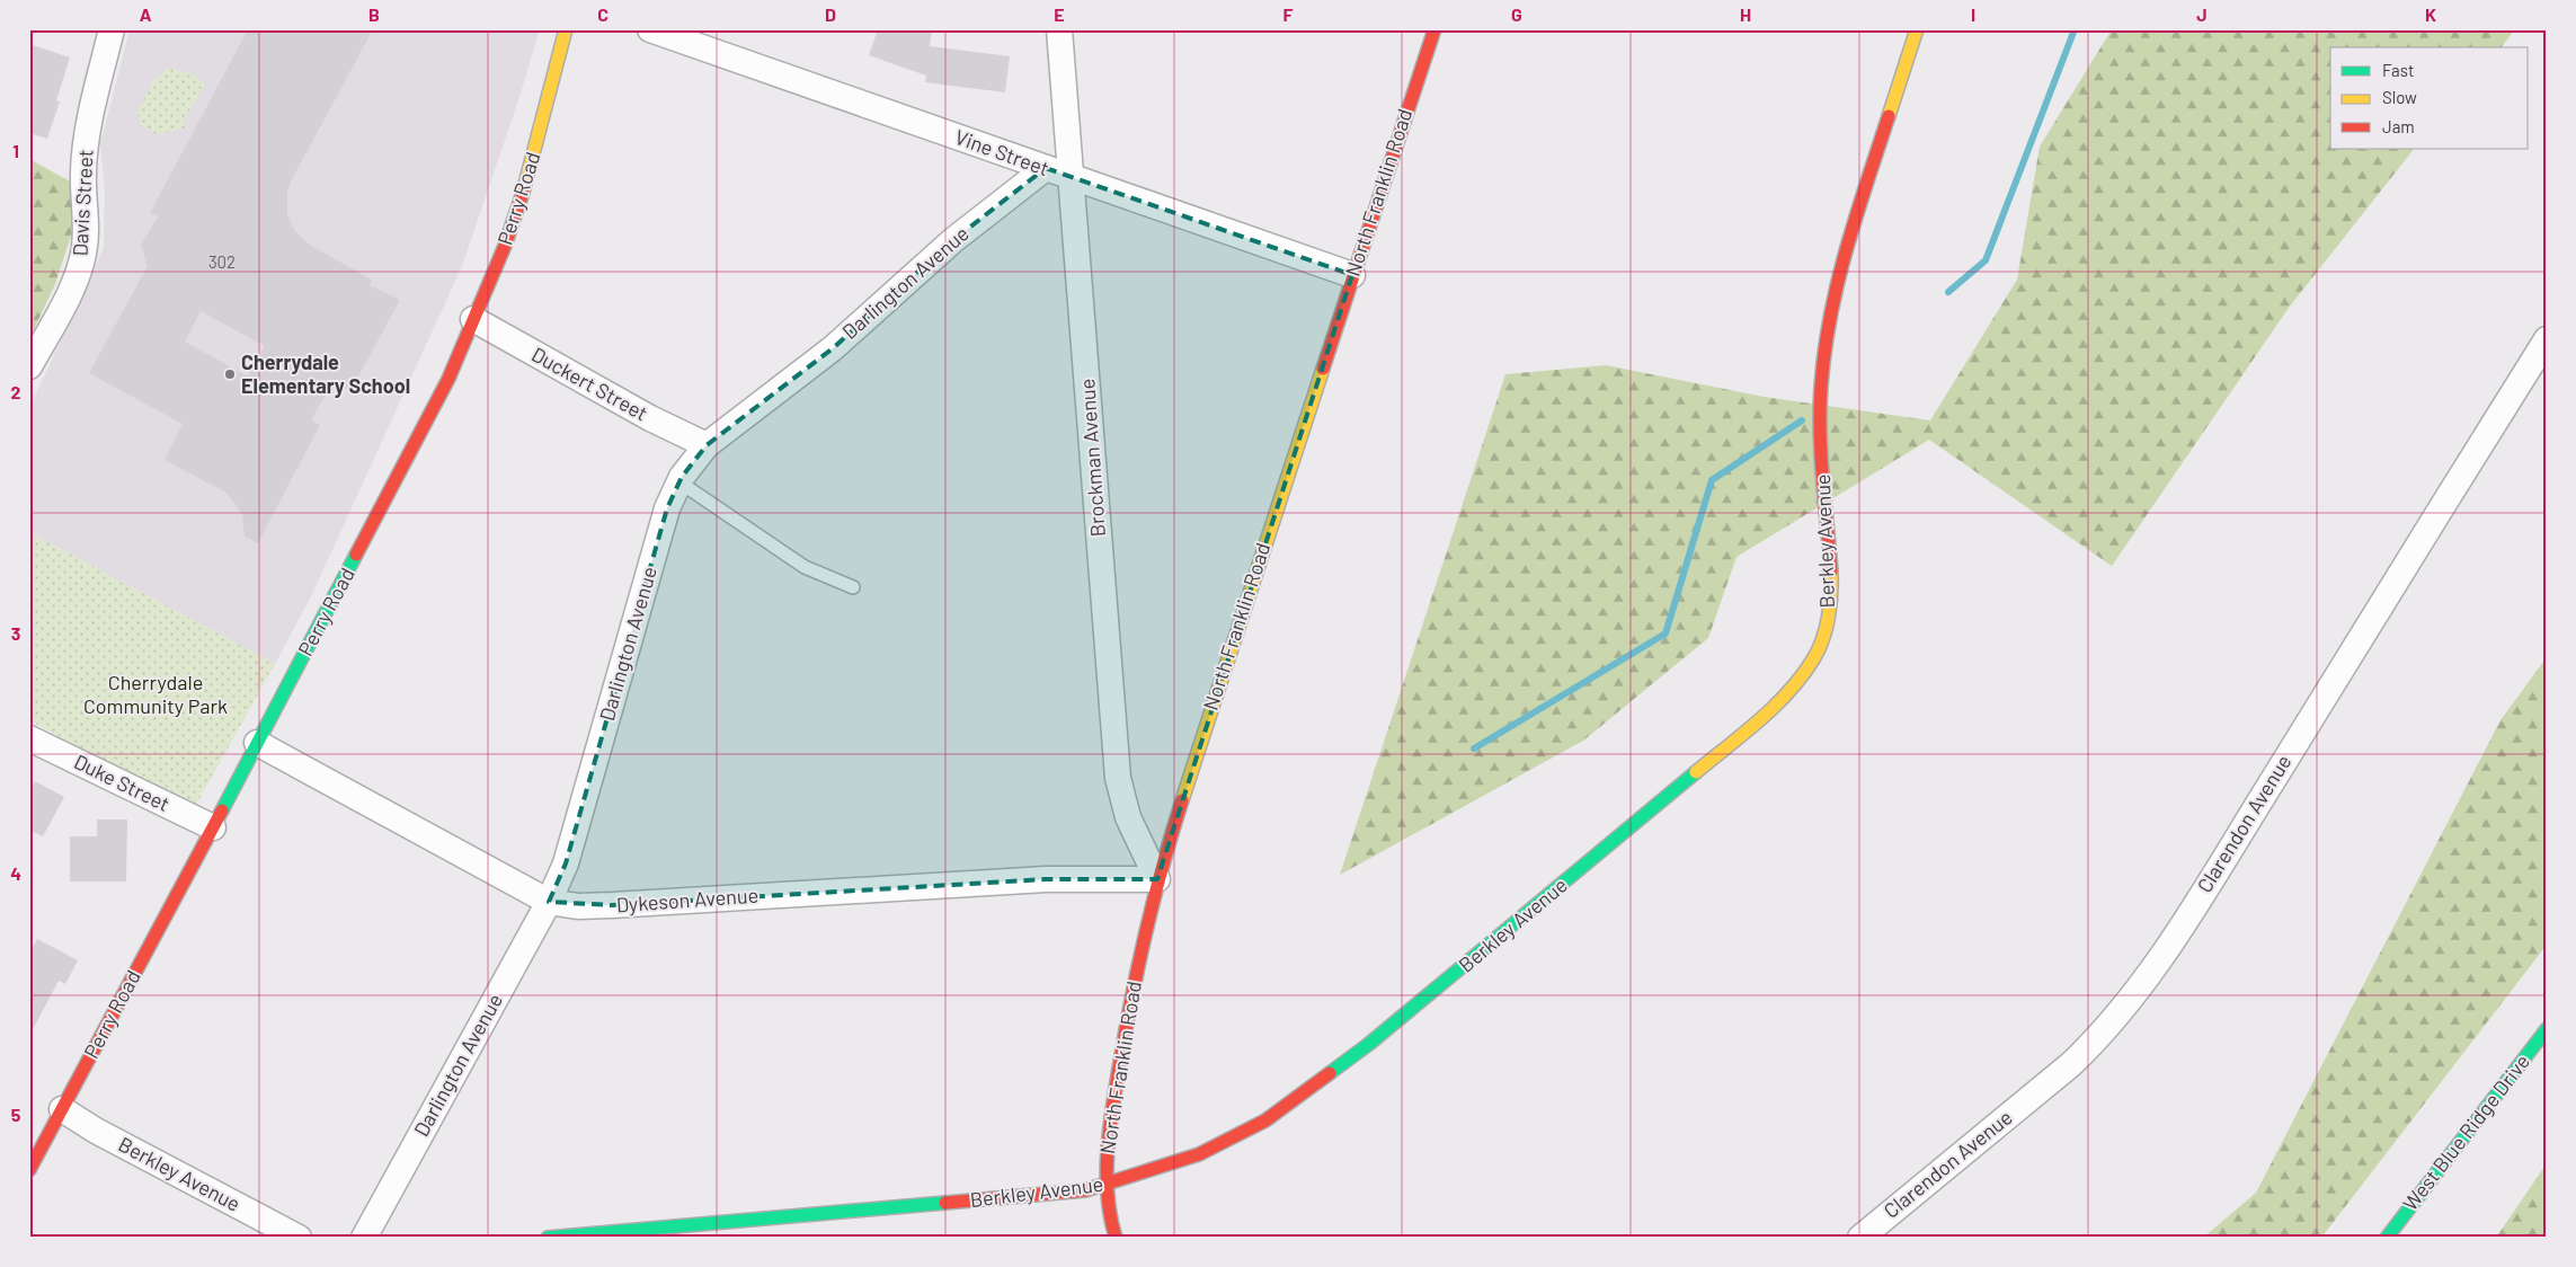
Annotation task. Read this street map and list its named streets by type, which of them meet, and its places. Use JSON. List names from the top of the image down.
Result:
{
  "streets": {
    "street": [
      "Vine Street",
      "North Franklin Road",
      "Perry Road",
      "Davis Street",
      "Darlington Avenue",
      "Duckert Street",
      "Brockman Avenue",
      "Berkley Avenue",
      "Duke Street",
      "Clarendon Avenue",
      "Dykeson Avenue",
      "West Blue Ridge Drive"
    ]
  },
  "crossings": [
    ["Vine Street", "North Franklin Road"],
    ["Vine Street", "Darlington Avenue"],
    ["Vine Street", "Brockman Avenue"],
    ["North Franklin Road", "Brockman Avenue"],
    ["North Franklin Road", "Berkley Avenue"],
    ["North Franklin Road", "Dykeson Avenue"],
    ["Perry Road", "Duckert Street"],
    ["Perry Road", "Berkley Avenue"],
    ["Perry Road", "Duke Street"],
    ["Perry Road", "Dykeson Avenue"],
    ["Darlington Avenue", "Duckert Street"],
    ["Darlington Avenue", "Dykeson Avenue"],
    ["Brockman Avenue", "Dykeson Avenue"]
  ],
  "parks": ["Cherrydale Community Park"],
  "places": ["Cherrydale Elementary School"],
  "house_numbers": ["302"],
  "legend": ["Fast", "Slow", "Jam"],
  "grid": {
    "columns": [
      "A",
      "B",
      "C",
      "D",
      "E",
      "F",
      "G",
      "H",
      "I",
      "J",
      "K"
    ],
    "rows": [
      "1",
      "2",
      "3",
      "4",
      "5"
    ]
  }
}
